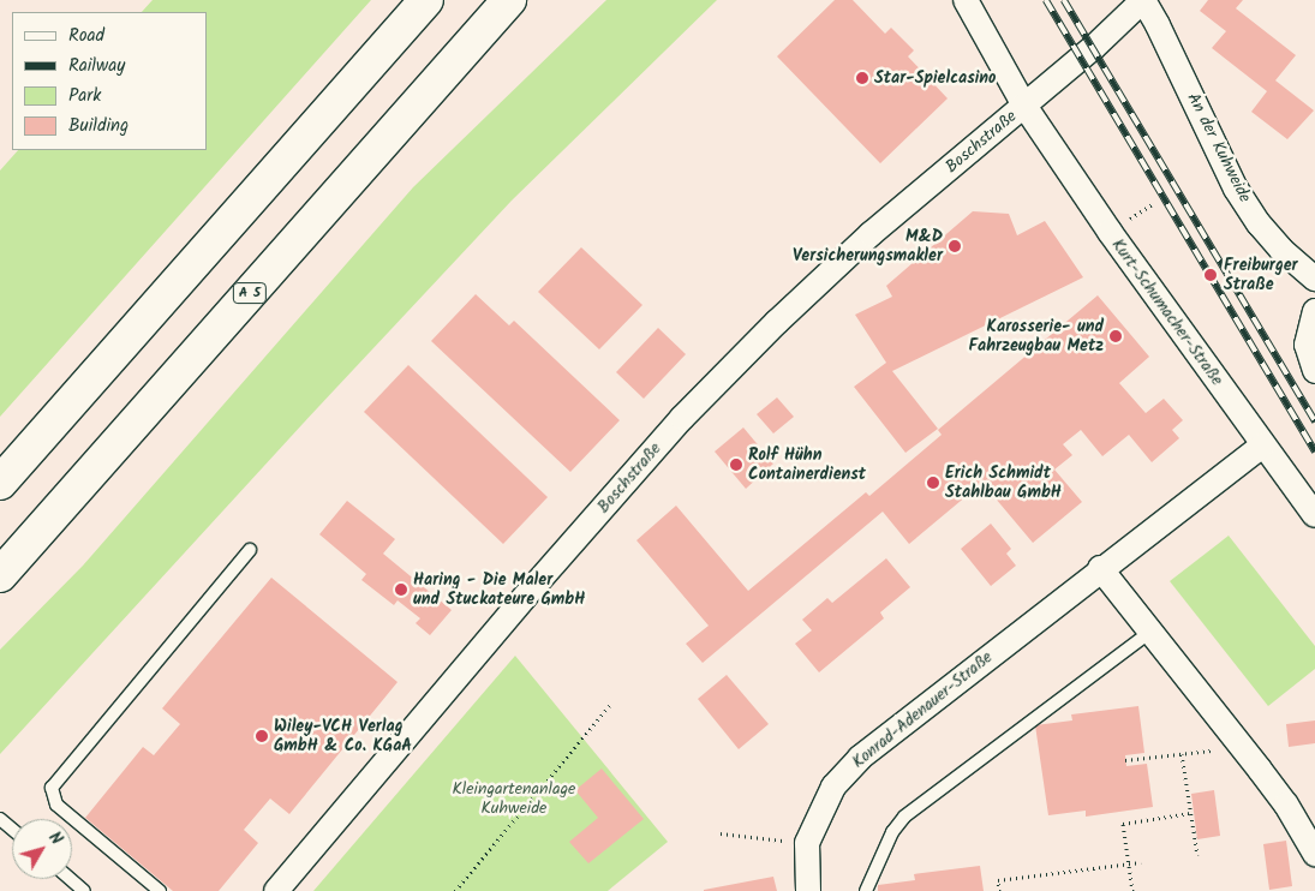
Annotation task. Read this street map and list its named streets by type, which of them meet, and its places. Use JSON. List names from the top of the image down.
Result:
{
  "streets": {
    "highway": ["A 5"],
    "street": [
      "Boschstraße",
      "An der Kuhweide",
      "Kurt-Schumacher-Straße",
      "Konrad-Adenauer-Straße"
    ]
  },
  "crossings": [
    ["Boschstraße", "Kurt-Schumacher-Straße"],
    ["Kurt-Schumacher-Straße", "Konrad-Adenauer-Straße"]
  ],
  "parks": ["Kleingartenanlage Kuhweide"],
  "places": [
    "Star-Spielcasino",
    "M&D Versicherungsmakler",
    "Freiburger Straße",
    "Karosserie- und Fahrzeugbau Metz",
    "Rolf Hühn Containerdienst",
    "Erich Schmidt Stahlbau GmbH",
    "Haring - Die Maler und Stuckateure GmbH",
    "Wiley-VCH Verlag GmbH & Co. KGaA"
  ],
  "legend": [
    "Road",
    "Railway",
    "Park",
    "Building"
  ],
  "north": "top right"
}
